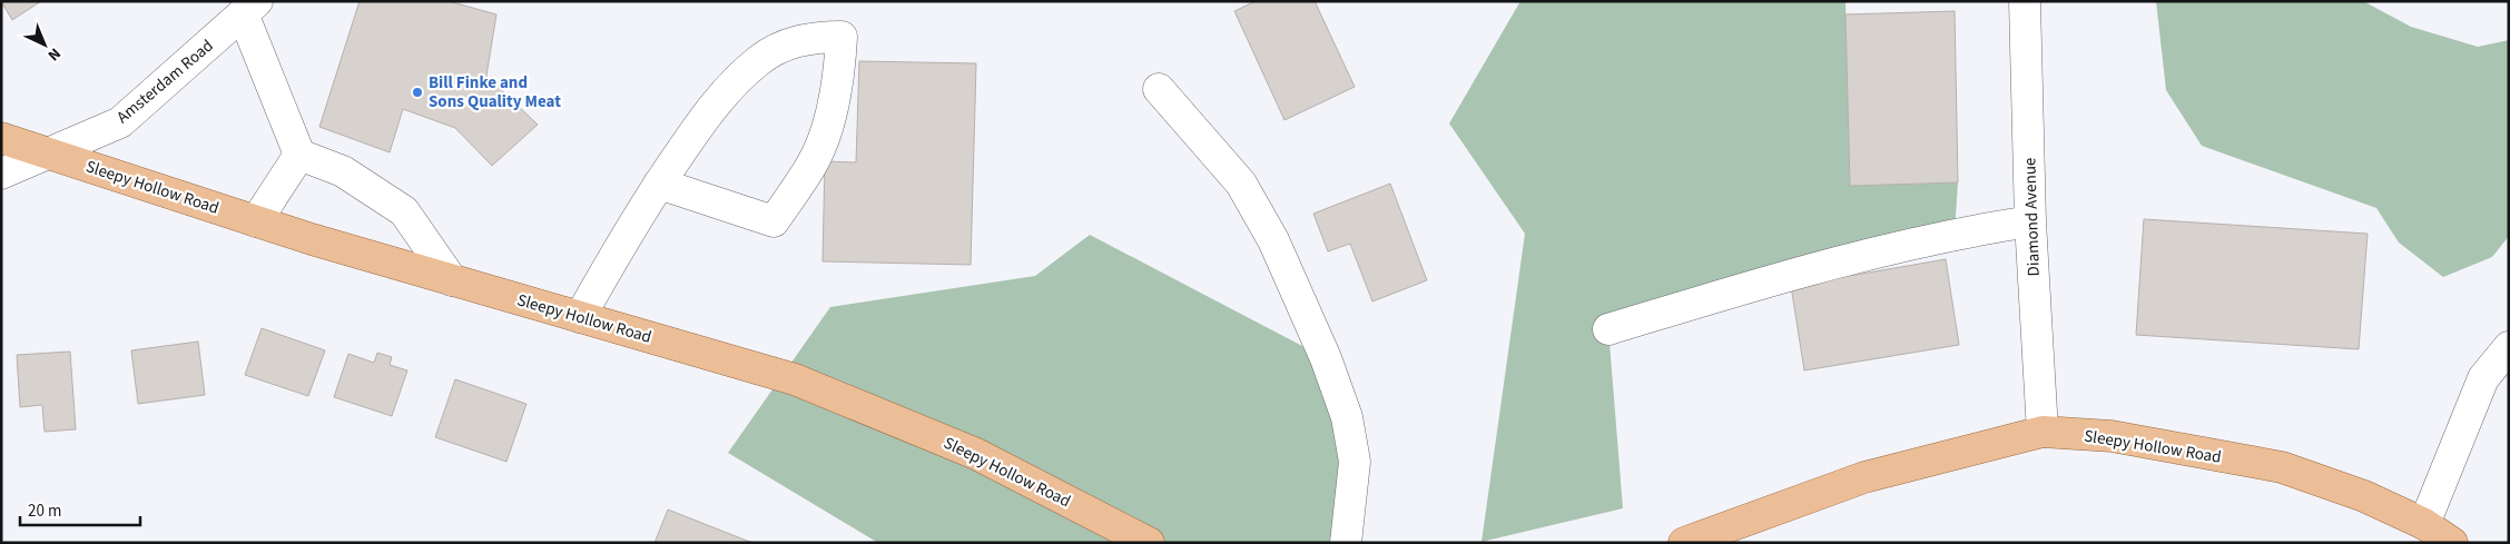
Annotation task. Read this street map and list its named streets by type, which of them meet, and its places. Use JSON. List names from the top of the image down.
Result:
{
  "streets": {
    "main road": ["Sleepy Hollow Road"],
    "street": ["Amsterdam Road", "Diamond Avenue"]
  },
  "crossings": [
    ["Amsterdam Road", "Sleepy Hollow Road"],
    ["Sleepy Hollow Road", "Diamond Avenue"]
  ],
  "places": ["Bill Finke and Sons Quality Meat"],
  "scale_bar": "20 m",
  "north": "bottom right"
}
